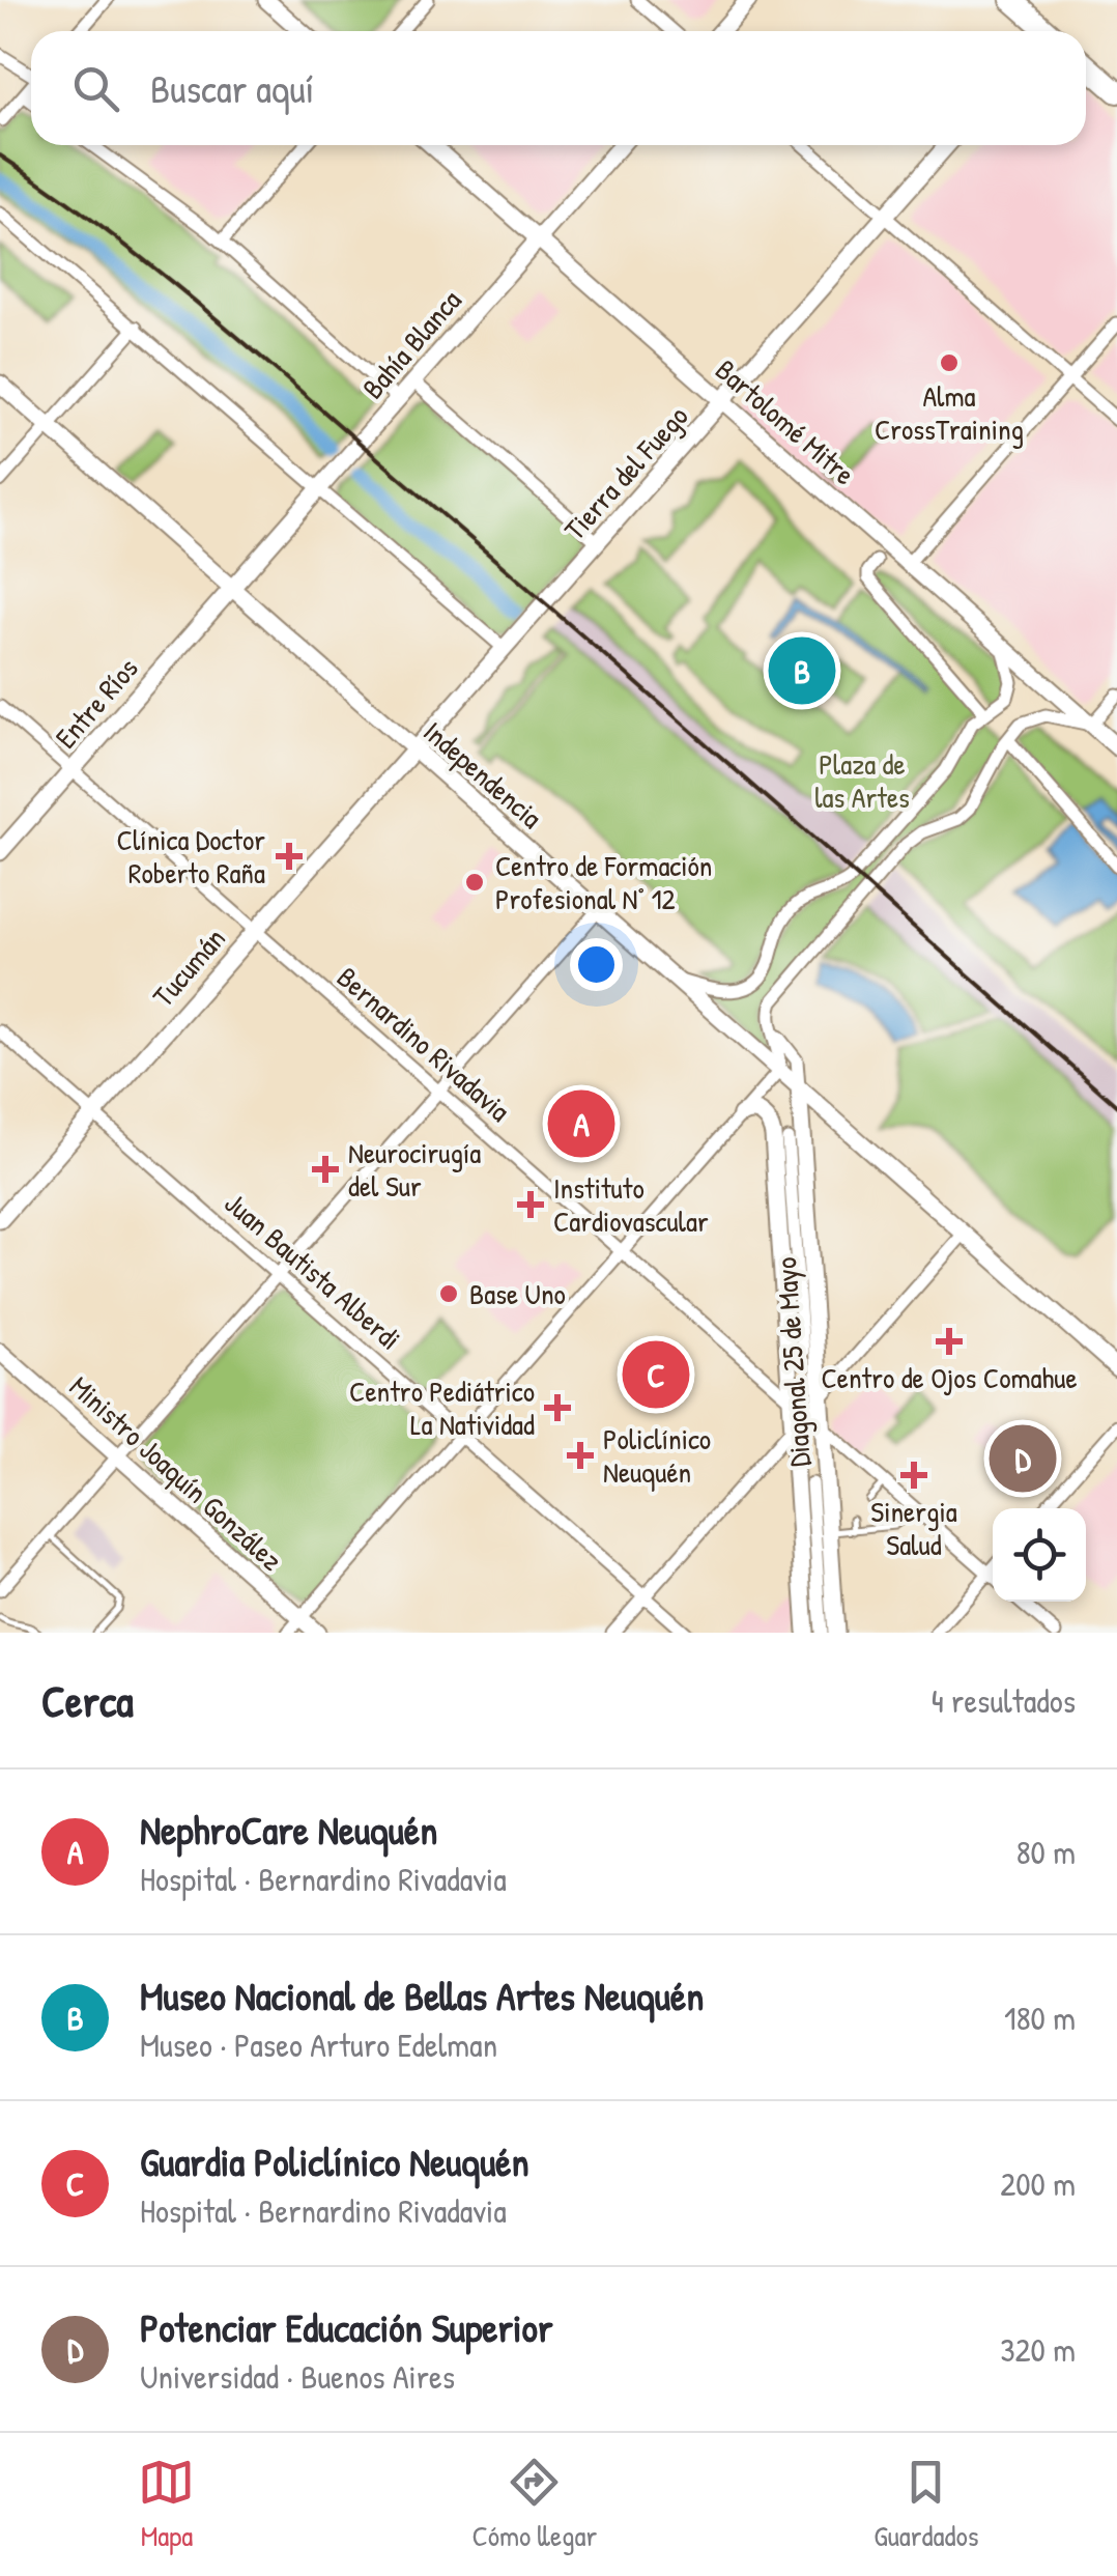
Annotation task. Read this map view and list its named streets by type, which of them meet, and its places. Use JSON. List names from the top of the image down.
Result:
{
  "streets": {
    "main road": [
      "Bahía Blanca",
      "Bartolomé Mitre",
      "Tierra del Fuego",
      "Entre Ríos",
      "Independencia",
      "Tucumán",
      "Diagonal 25 de Mayo",
      "Ministro Joaquín González"
    ],
    "street": ["Bernardino Rivadavia", "Juan Bautista Alberdi"]
  },
  "crossings": [
    ["Bahía Blanca", "Bartolomé Mitre"],
    ["Bahía Blanca", "Entre Ríos"],
    ["Bahía Blanca", "Independencia"],
    ["Bartolomé Mitre", "Tierra del Fuego"],
    ["Tierra del Fuego", "Independencia"],
    ["Tierra del Fuego", "Tucumán"],
    ["Entre Ríos", "Independencia"],
    ["Entre Ríos", "Bernardino Rivadavia"],
    ["Independencia", "Tucumán"],
    ["Independencia", "Diagonal 25 de Mayo"],
    ["Tucumán", "Bernardino Rivadavia"],
    ["Tucumán", "Juan Bautista Alberdi"],
    ["Bernardino Rivadavia", "Diagonal 25 de Mayo"]
  ],
  "parks": ["Plaza de las Artes"],
  "places": {
    "other": ["Alma CrossTraining", "Centro de Formación Profesional N° 12", "Base Uno"],
    "health": [
      "Clínica Doctor Roberto Raña",
      "Neurocirugía del Sur",
      "Instituto Cardiovascular",
      "Centro de Ojos Comahue",
      "Centro Pediátrico La Natividad",
      "Policlínico Neuquén",
      "Sinergia Salud"
    ]
  },
  "page": {
    "search": "Buscar aquí",
    "pins": [
      "B",
      "A",
      "C",
      "D"
    ],
    "heading": ["Cerca", "4 resultados"],
    "list": [
      {
        "mark": "A",
        "name": "NephroCare Neuquén",
        "note": "Hospital · Bernardino Rivadavia",
        "value": "80 m"
      },
      {
        "mark": "B",
        "name": "Museo Nacional de Bellas Artes Neuquén",
        "note": "Museo · Paseo Arturo Edelman",
        "value": "180 m"
      },
      {
        "mark": "C",
        "name": "Guardia Policlínico Neuquén",
        "note": "Hospital · Bernardino Rivadavia",
        "value": "200 m"
      },
      {
        "mark": "D",
        "name": "Potenciar Educación Superior",
        "note": "Universidad · Buenos Aires",
        "value": "320 m"
      }
    ],
    "nav": ["Mapa", "Cómo llegar", "Guardados"]
  }
}
